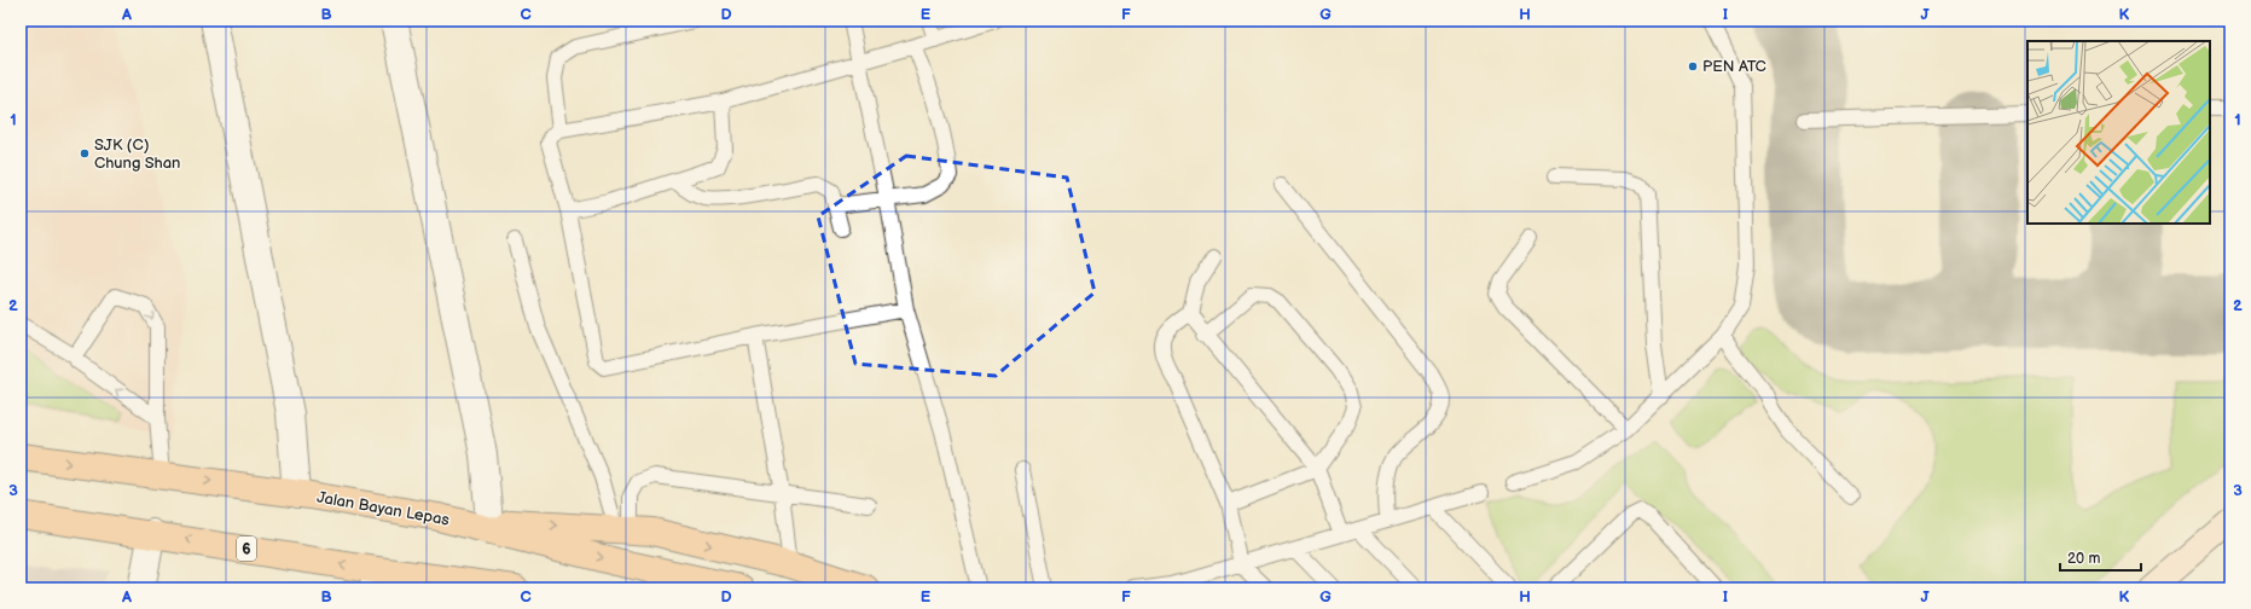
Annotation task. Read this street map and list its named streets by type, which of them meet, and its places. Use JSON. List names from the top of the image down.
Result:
{
  "streets": {
    "highway": ["Jalan Bayan Lepas", "6"]
  },
  "places": ["PEN ATC", "SJK (C) Chung Shan"],
  "scale_bar": "20 m",
  "grid": {
    "columns": [
      "A",
      "B",
      "C",
      "D",
      "E",
      "F",
      "G",
      "H",
      "I",
      "J",
      "K"
    ],
    "rows": ["1", "2", "3"]
  }
}
